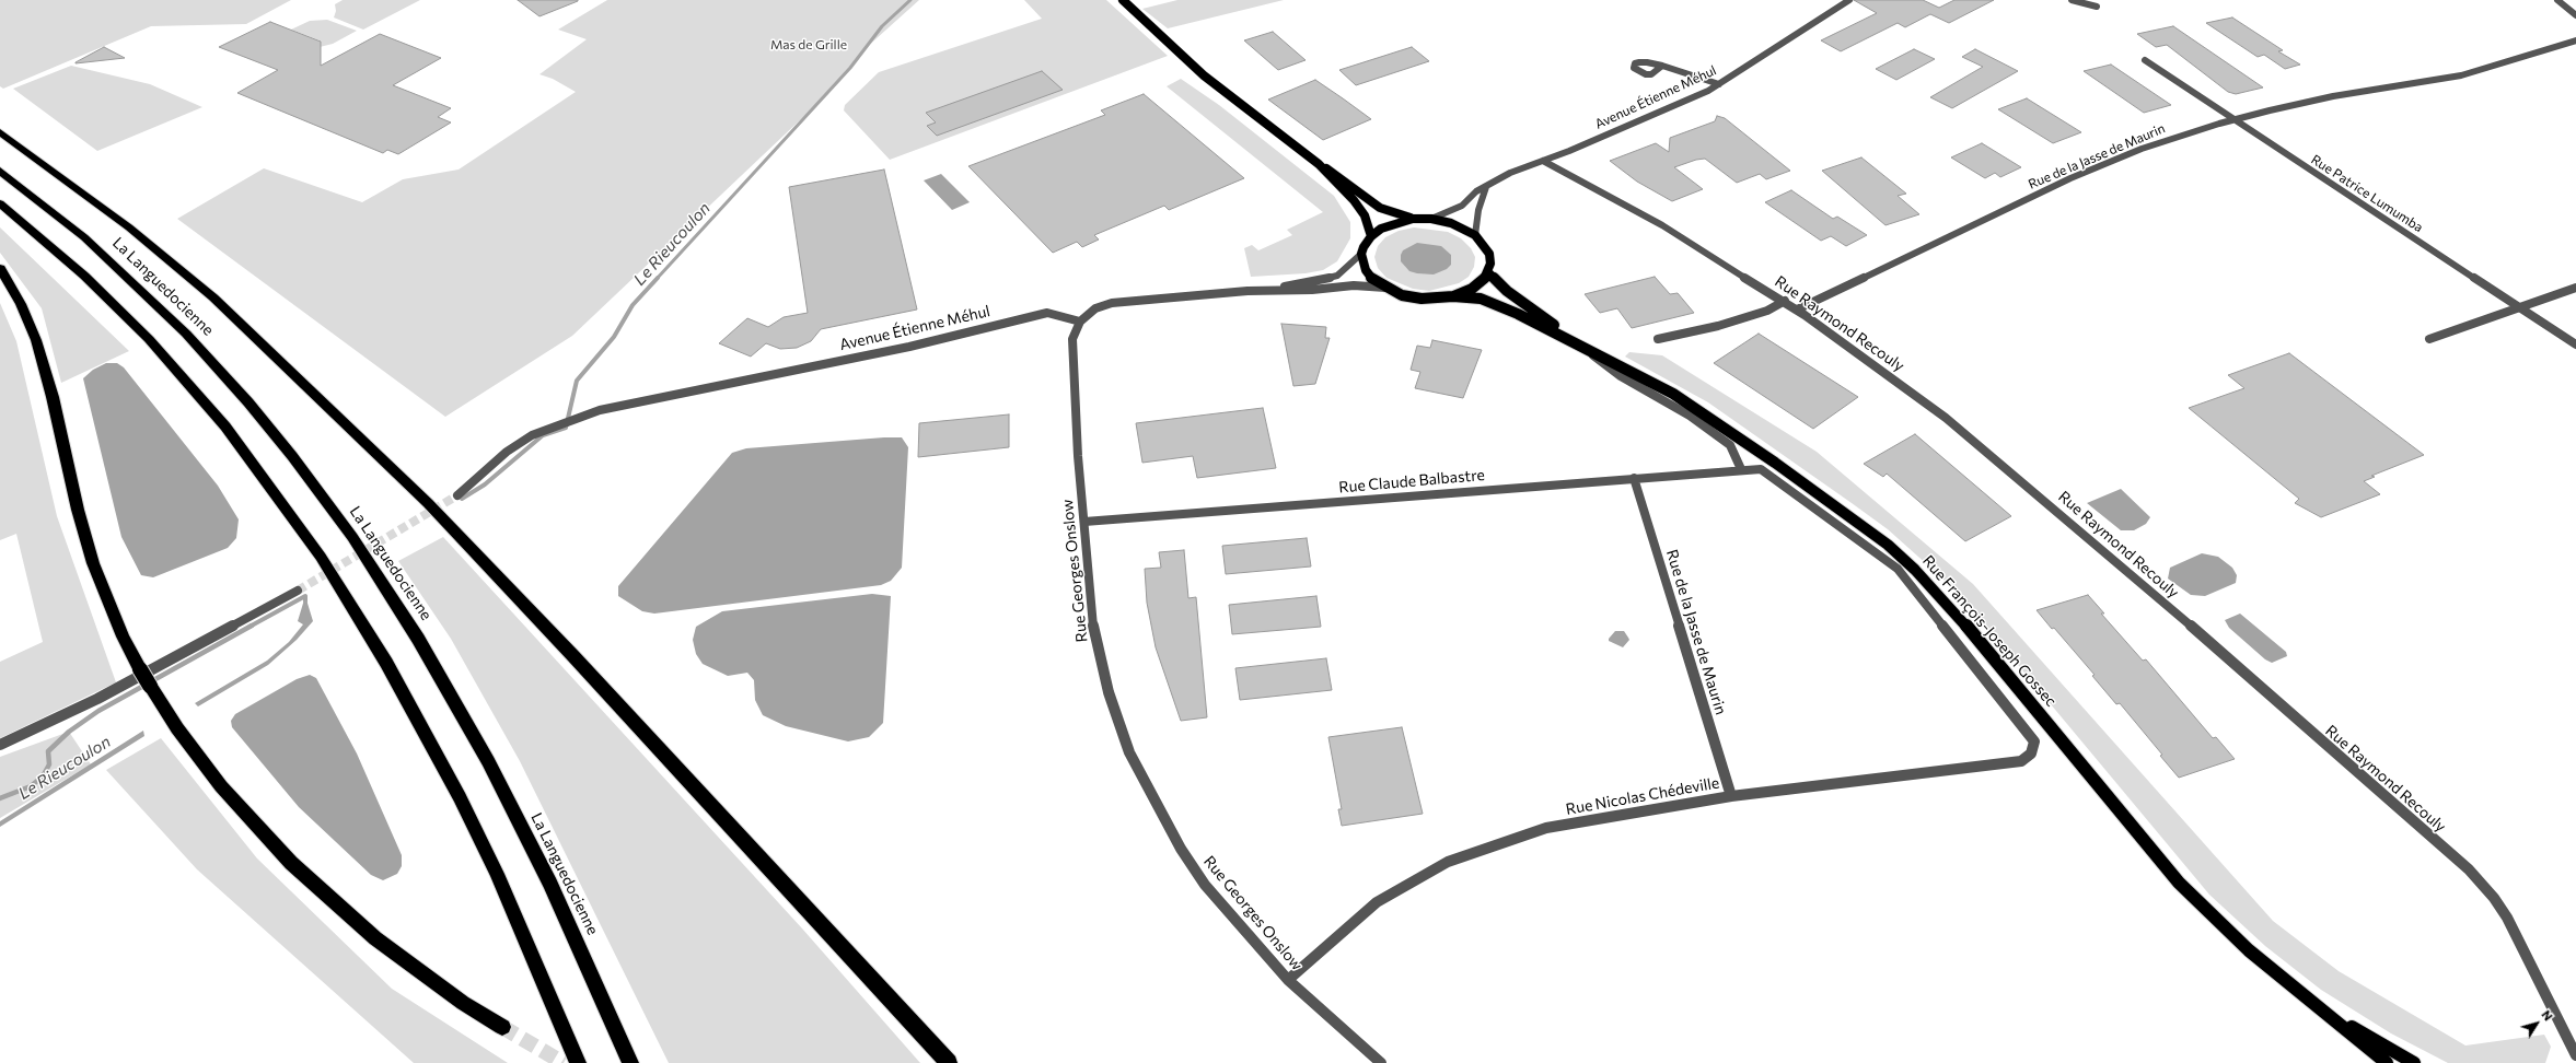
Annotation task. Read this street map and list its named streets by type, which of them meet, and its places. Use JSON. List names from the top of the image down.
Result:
{
  "streets": {
    "highway": ["La Languedocienne"],
    "main road": ["Rue François-Joseph Gossec"],
    "street": [
      "Avenue Étienne Méhul",
      "Rue de la Jasse de Maurin",
      "Rue Patrice Lumumba",
      "Rue Raymond Recouly",
      "Rue Claude Balbastre",
      "Rue Georges Onslow",
      "Rue Nicolas Chédeville"
    ]
  },
  "crossings": [
    ["Avenue Étienne Méhul", "Rue Raymond Recouly"],
    ["Avenue Étienne Méhul", "Rue Georges Onslow"],
    ["Avenue Étienne Méhul", "Rue François-Joseph Gossec"],
    ["Rue de la Jasse de Maurin", "Rue Patrice Lumumba"],
    ["Rue de la Jasse de Maurin", "Rue Raymond Recouly"],
    ["Rue de la Jasse de Maurin", "Rue Claude Balbastre"],
    ["Rue de la Jasse de Maurin", "Rue Nicolas Chédeville"],
    ["Rue Claude Balbastre", "Rue Georges Onslow"],
    ["Rue Claude Balbastre", "Rue François-Joseph Gossec"],
    ["Rue Georges Onslow", "Rue Nicolas Chédeville"],
    ["Rue François-Joseph Gossec", "Rue Nicolas Chédeville"]
  ],
  "water": ["Le Rieucoulon"],
  "parks": ["Mas de Grille"],
  "north": "top right"
}
